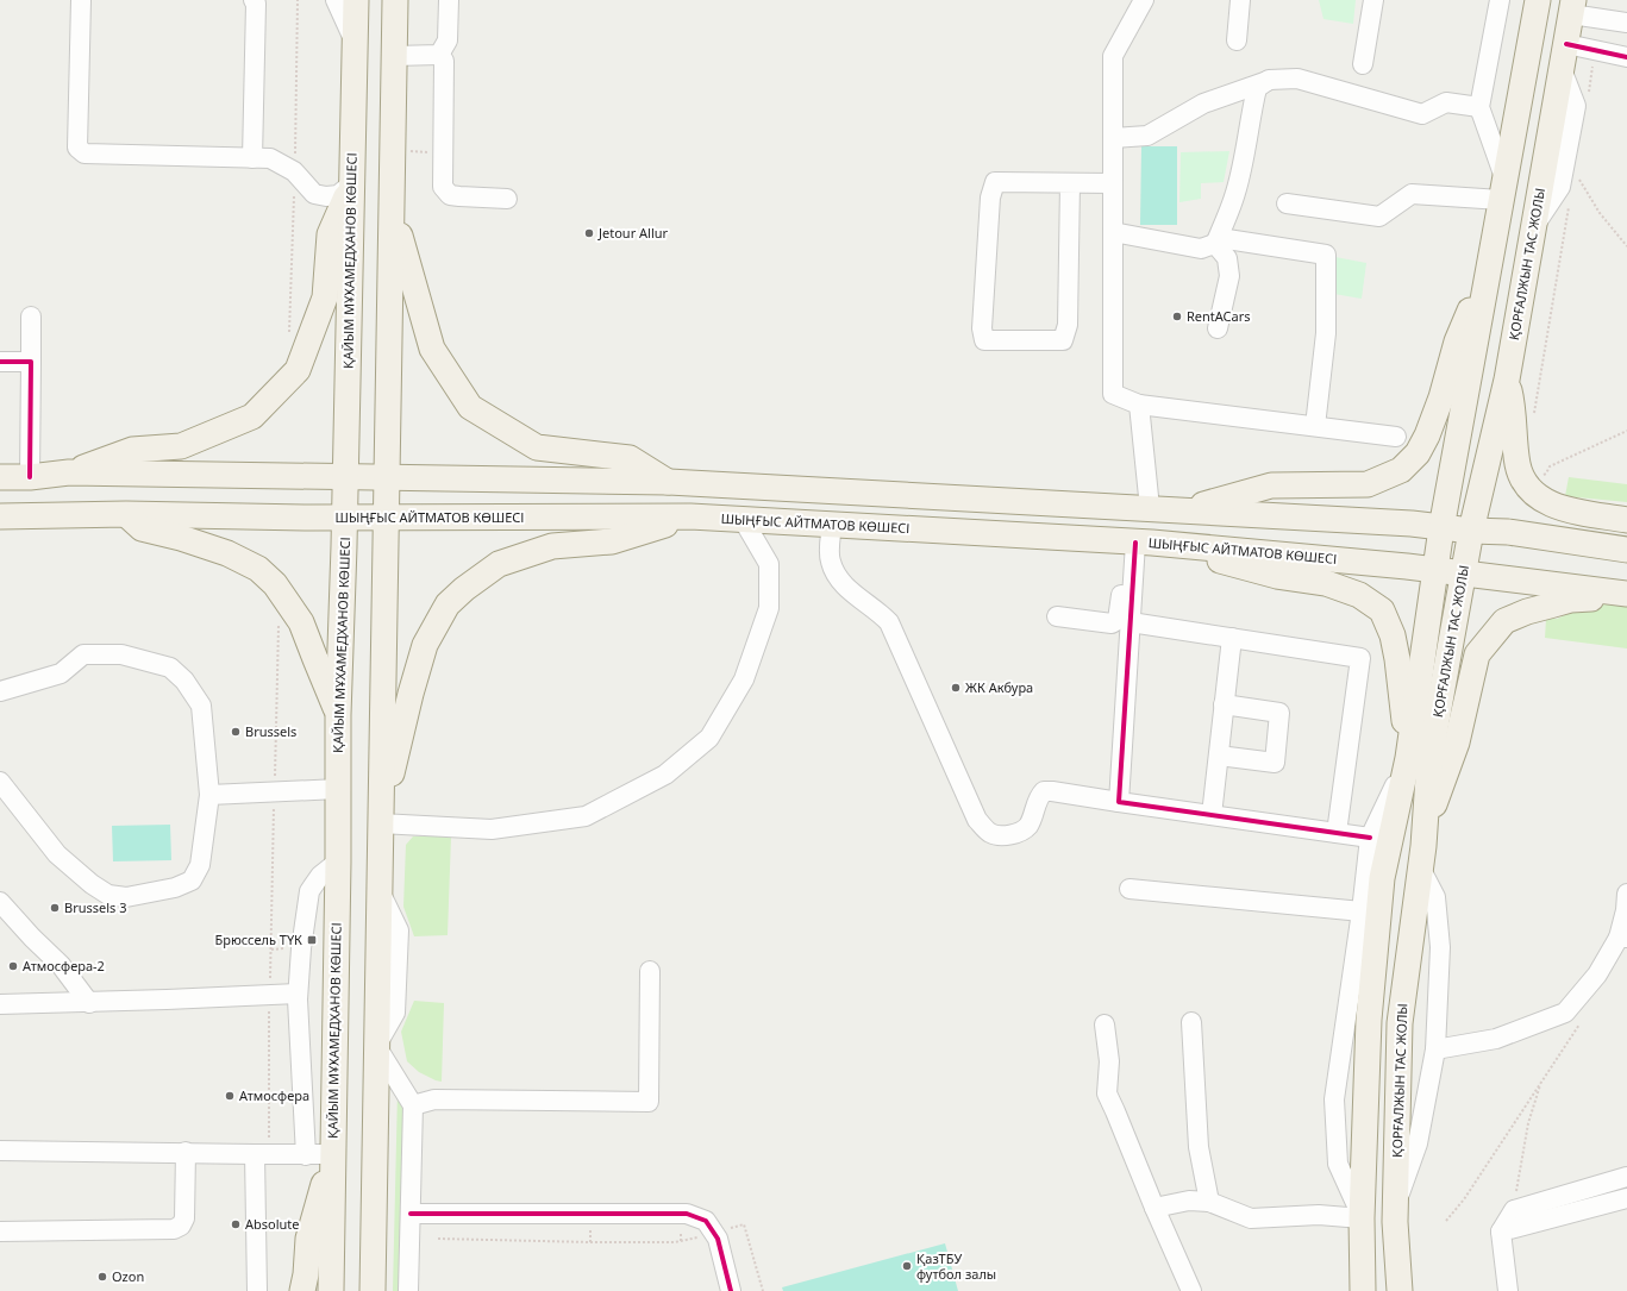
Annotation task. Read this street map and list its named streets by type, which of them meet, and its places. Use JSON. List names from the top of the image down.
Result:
{
  "streets": {
    "main road": ["ҚАЙЫМ МҰХАМЕДХАНОВ КӨШЕСІ", "ҚОРҒАЛЖЫН ТАС ЖОЛЫ", "ШЫҢҒЫС АЙТМАТОВ КӨШЕСІ"]
  },
  "crossings": [
    ["ҚАЙЫМ МҰХАМЕДХАНОВ КӨШЕСІ", "ШЫҢҒЫС АЙТМАТОВ КӨШЕСІ"],
    ["ҚОРҒАЛЖЫН ТАС ЖОЛЫ", "ШЫҢҒЫС АЙТМАТОВ КӨШЕСІ"]
  ],
  "places": {
    "other": [
      "Jetour Allur",
      "RentACars",
      "ЖК Акбура",
      "Brussels",
      "Brussels 3",
      "Атмосфера-2",
      "Атмосфера",
      "Absolute",
      "ҚазТБУ футбол залы",
      "Ozon"
    ],
    "transit": ["Брюссель ТҮК"]
  }
}
